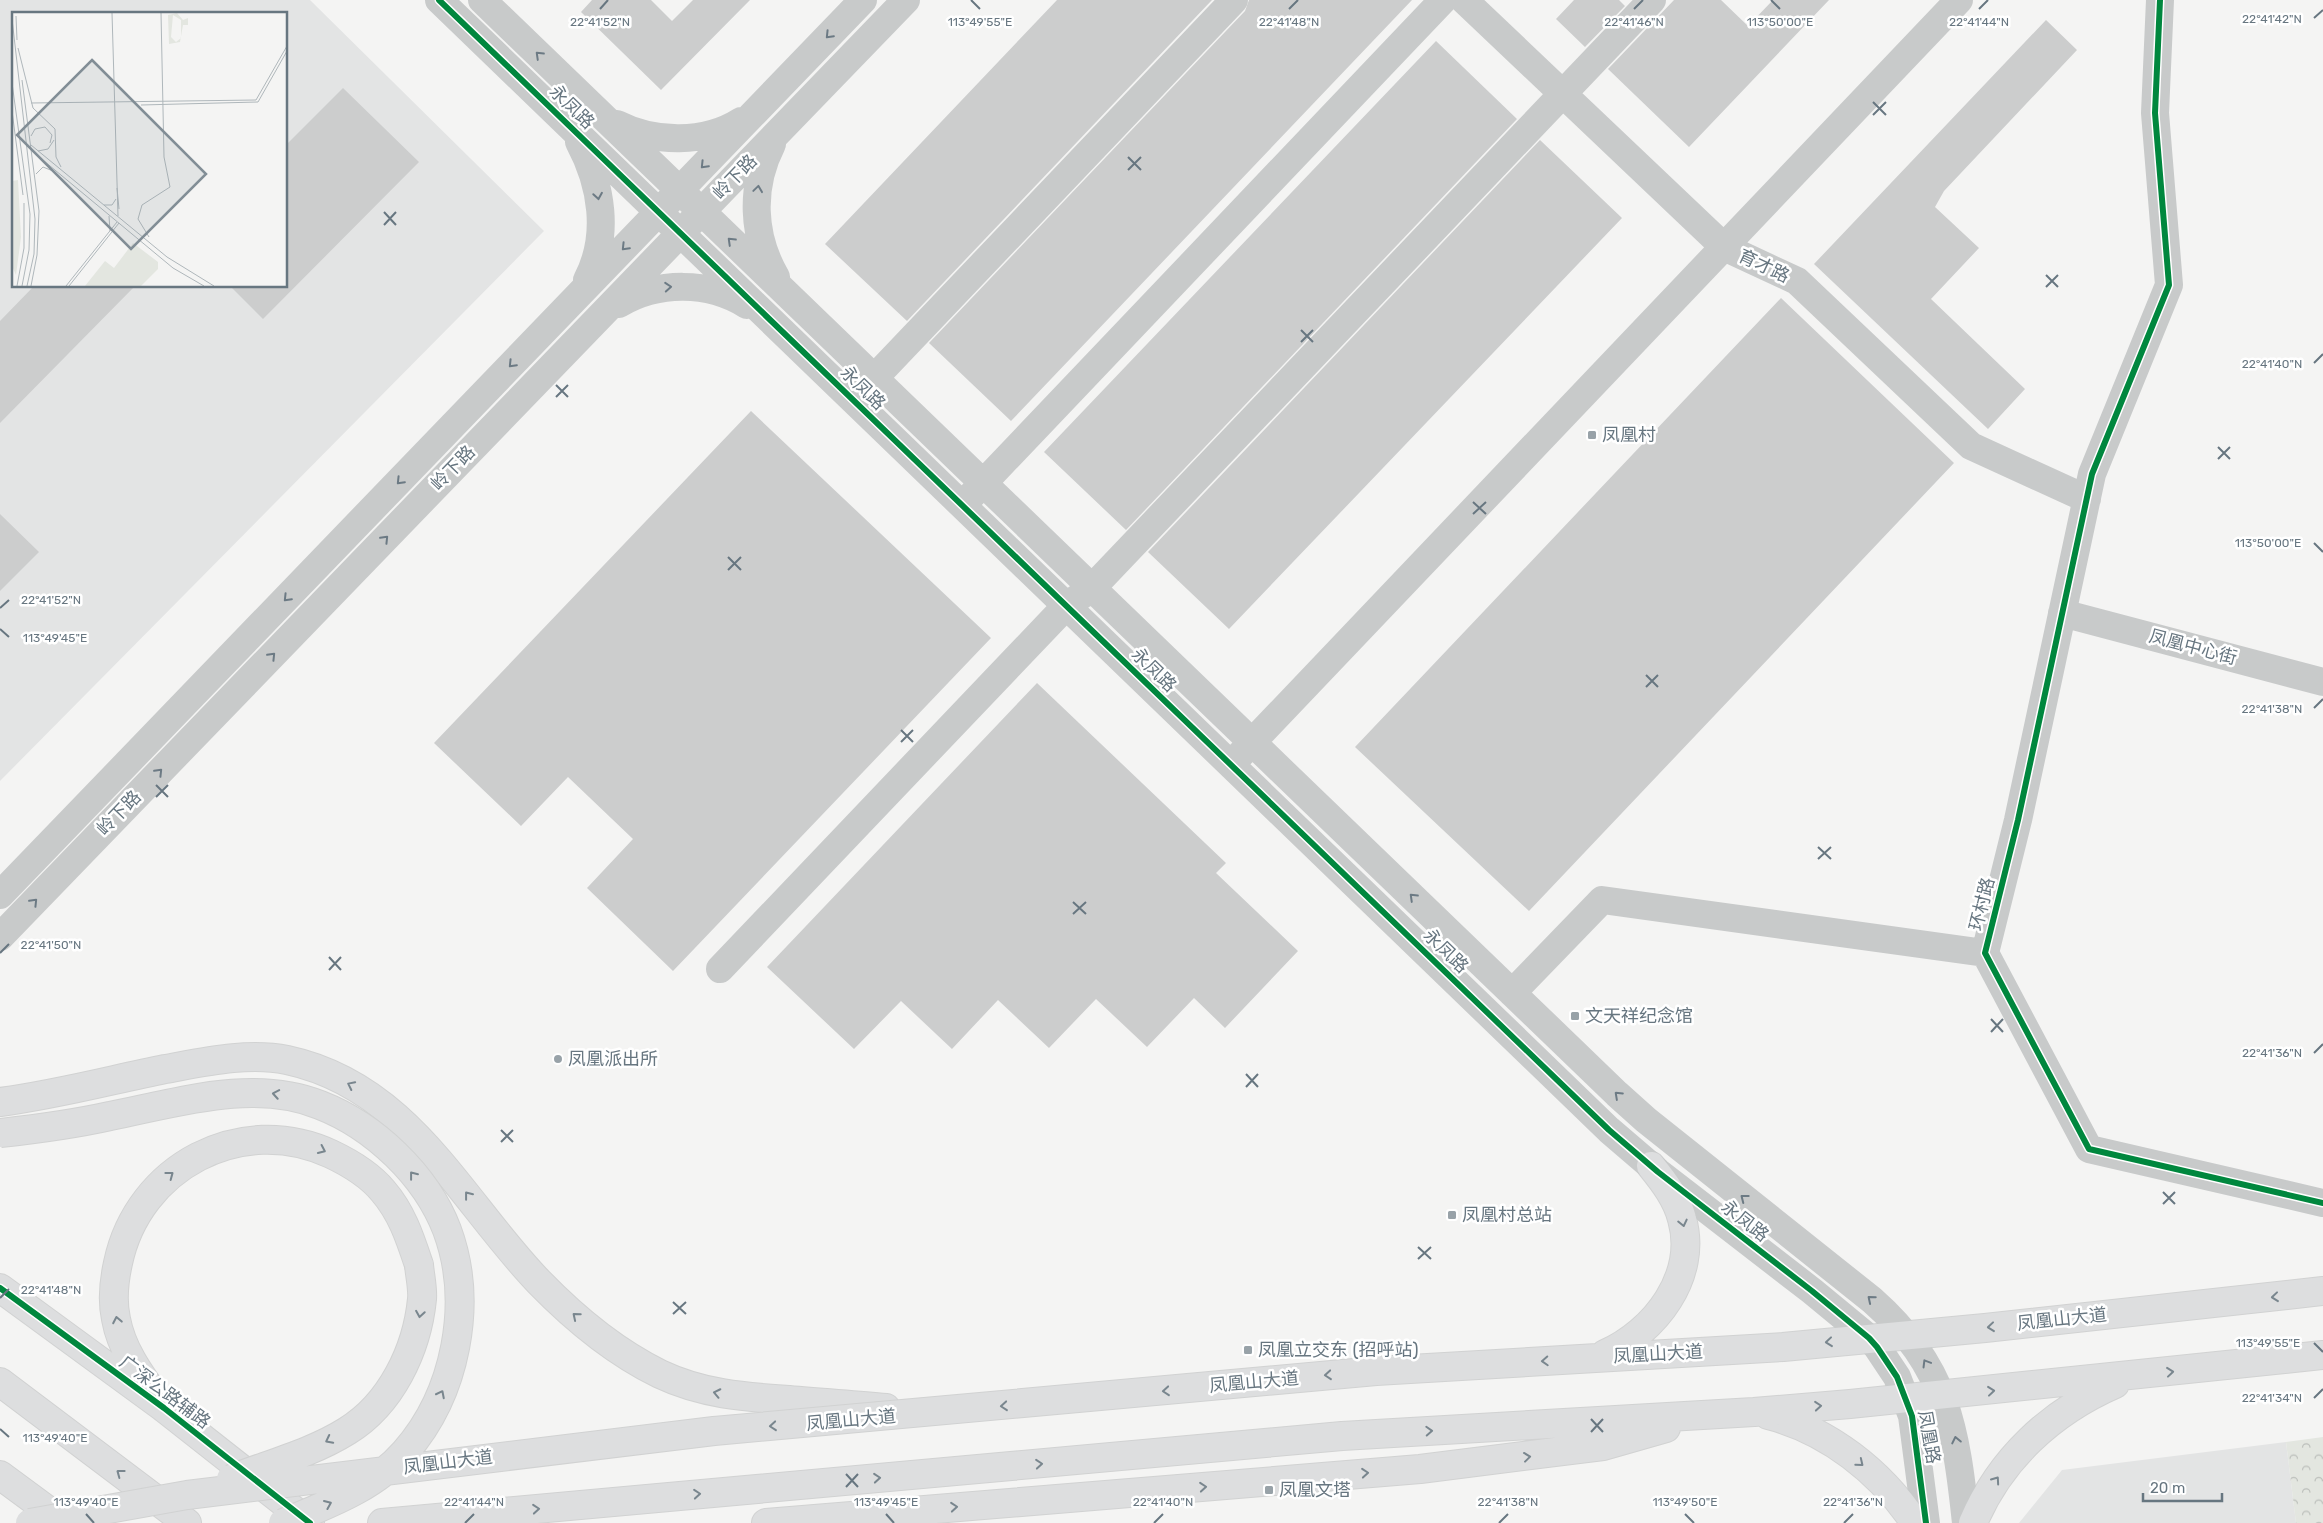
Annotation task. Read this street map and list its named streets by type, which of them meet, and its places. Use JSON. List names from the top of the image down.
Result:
{
  "streets": {
    "main road": ["凤凰山大道", "广深公路辅路"],
    "street": [
      "永凤路",
      "岭下路",
      "育才路",
      "凤凰中心街",
      "环村路",
      "凤凰路"
    ]
  },
  "crossings": [
    ["永凤路", "岭下路"],
    ["永凤路", "凤凰山大道"],
    ["永凤路", "凤凰路"],
    ["育才路", "环村路"],
    ["凤凰中心街", "环村路"],
    ["凤凰山大道", "凤凰路"]
  ],
  "places": {
    "transit": [
      "凤凰村",
      "文天祥纪念馆",
      "凤凰村总站",
      "凤凰立交东 (招呼站)",
      "凤凰文塔"
    ],
    "other": ["凤凰派出所"]
  },
  "scale_bar": "20 m",
  "coordinates": [
    "22°41'42\"N",
    "22°41'52\"N",
    "113°49'55\"E",
    "22°41'48\"N",
    "22°41'46\"N",
    "113°50'00\"E",
    "22°41'44\"N",
    "22°41'40\"N",
    "113°49'45\"E",
    "22°41'38\"N",
    "22°41'50\"N",
    "22°41'36\"N",
    "22°41'34\"N",
    "113°49'40\"E",
    "113°49'50\"E"
  ]
}
